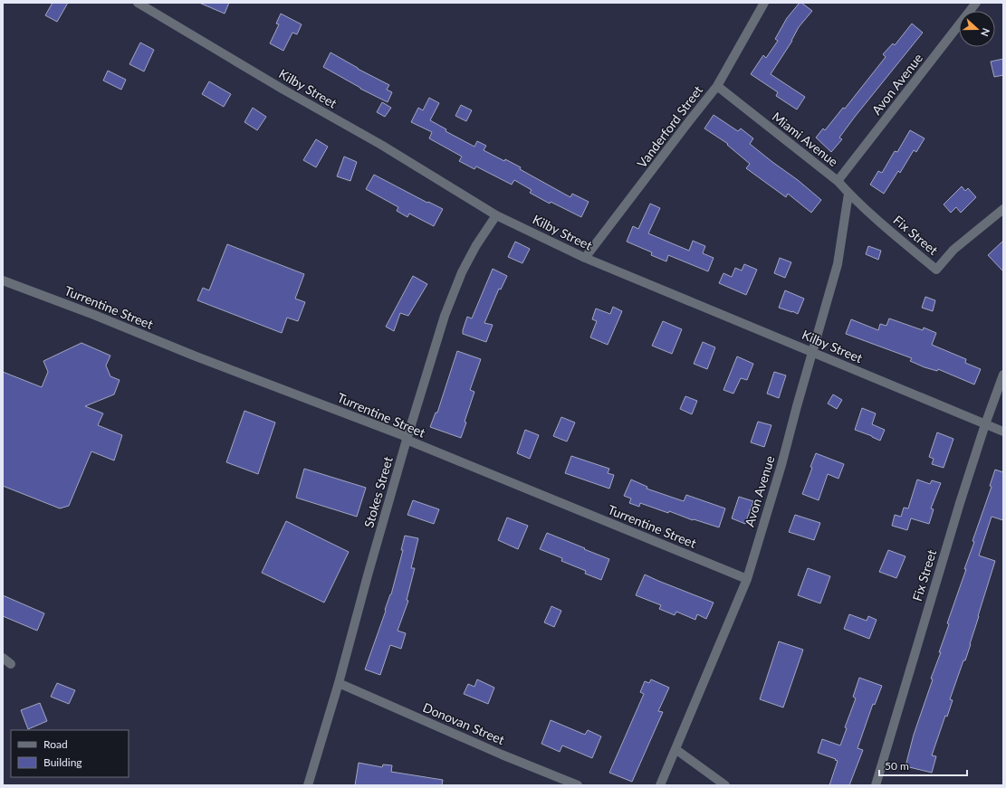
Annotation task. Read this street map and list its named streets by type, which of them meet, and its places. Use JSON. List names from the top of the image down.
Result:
{
  "streets": {
    "street": [
      "Avon Avenue",
      "Kilby Street",
      "Vanderford Street",
      "Miami Avenue",
      "Fix Street",
      "Turrentine Street",
      "Stokes Street",
      "Donovan Street"
    ]
  },
  "crossings": [
    ["Avon Avenue", "Kilby Street"],
    ["Avon Avenue", "Miami Avenue"],
    ["Avon Avenue", "Turrentine Street"],
    ["Kilby Street", "Vanderford Street"],
    ["Kilby Street", "Fix Street"],
    ["Kilby Street", "Stokes Street"],
    ["Vanderford Street", "Miami Avenue"],
    ["Miami Avenue", "Fix Street"],
    ["Turrentine Street", "Stokes Street"],
    ["Stokes Street", "Donovan Street"]
  ],
  "legend": ["Road", "Building"],
  "scale_bar": "50 m",
  "north": "right"
}
